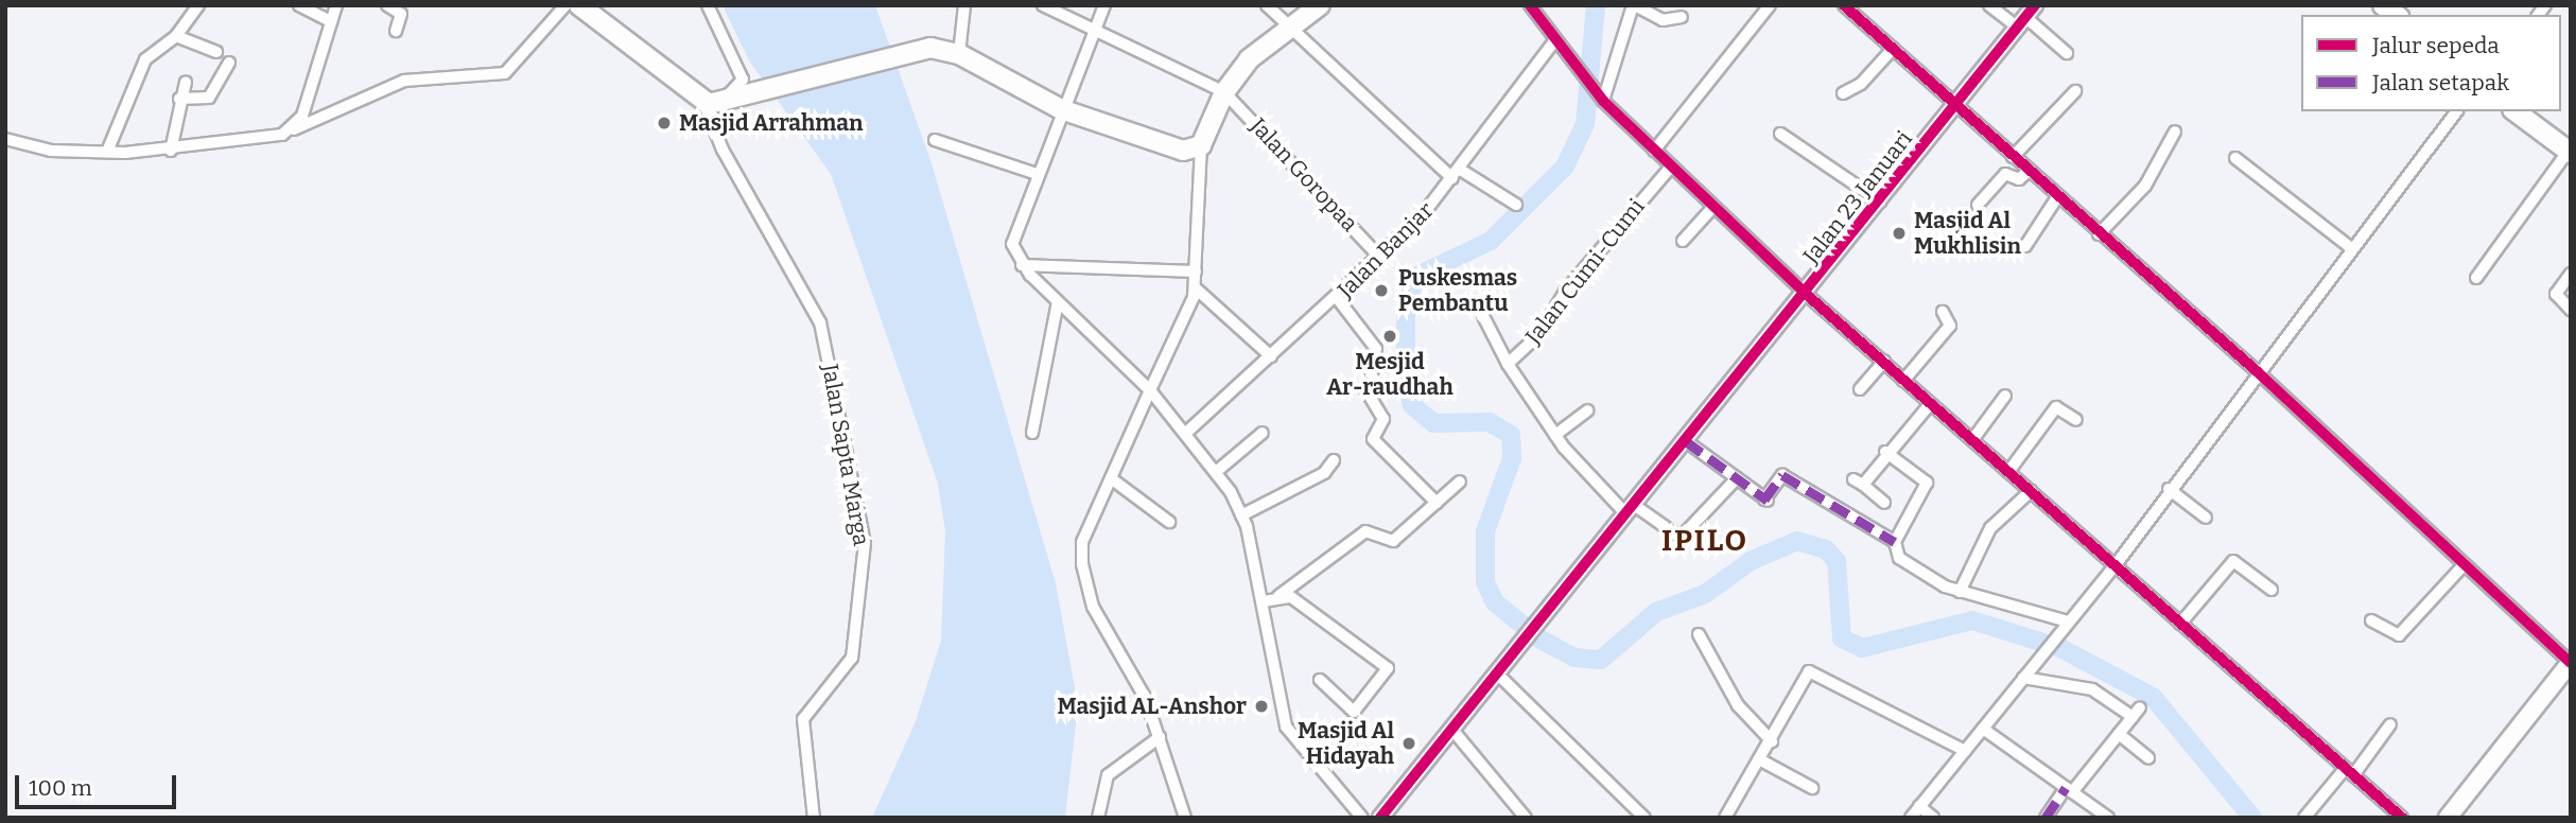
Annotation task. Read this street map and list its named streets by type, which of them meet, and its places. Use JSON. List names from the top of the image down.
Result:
{
  "streets": {
    "street": [
      "Jalan Goropaa",
      "Jalan 23 Januari",
      "Jalan Banjar",
      "Jalan Cumi-Cumi",
      "Jalan Sapta Marga"
    ]
  },
  "crossings": [
    ["Jalan Goropaa", "Jalan Banjar"],
    ["Jalan 23 Januari", "Jalan Cumi-Cumi"]
  ],
  "districts": ["IPILO"],
  "places": [
    "Masjid Arrahman",
    "Masjid Al Mukhlisin",
    "Puskesmas Pembantu",
    "Mesjid Ar-raudhah",
    "Masjid AL-Anshor",
    "Masjid Al Hidayah"
  ],
  "legend": ["Jalur sepeda", "Jalan setapak"],
  "scale_bar": "100 m"
}
